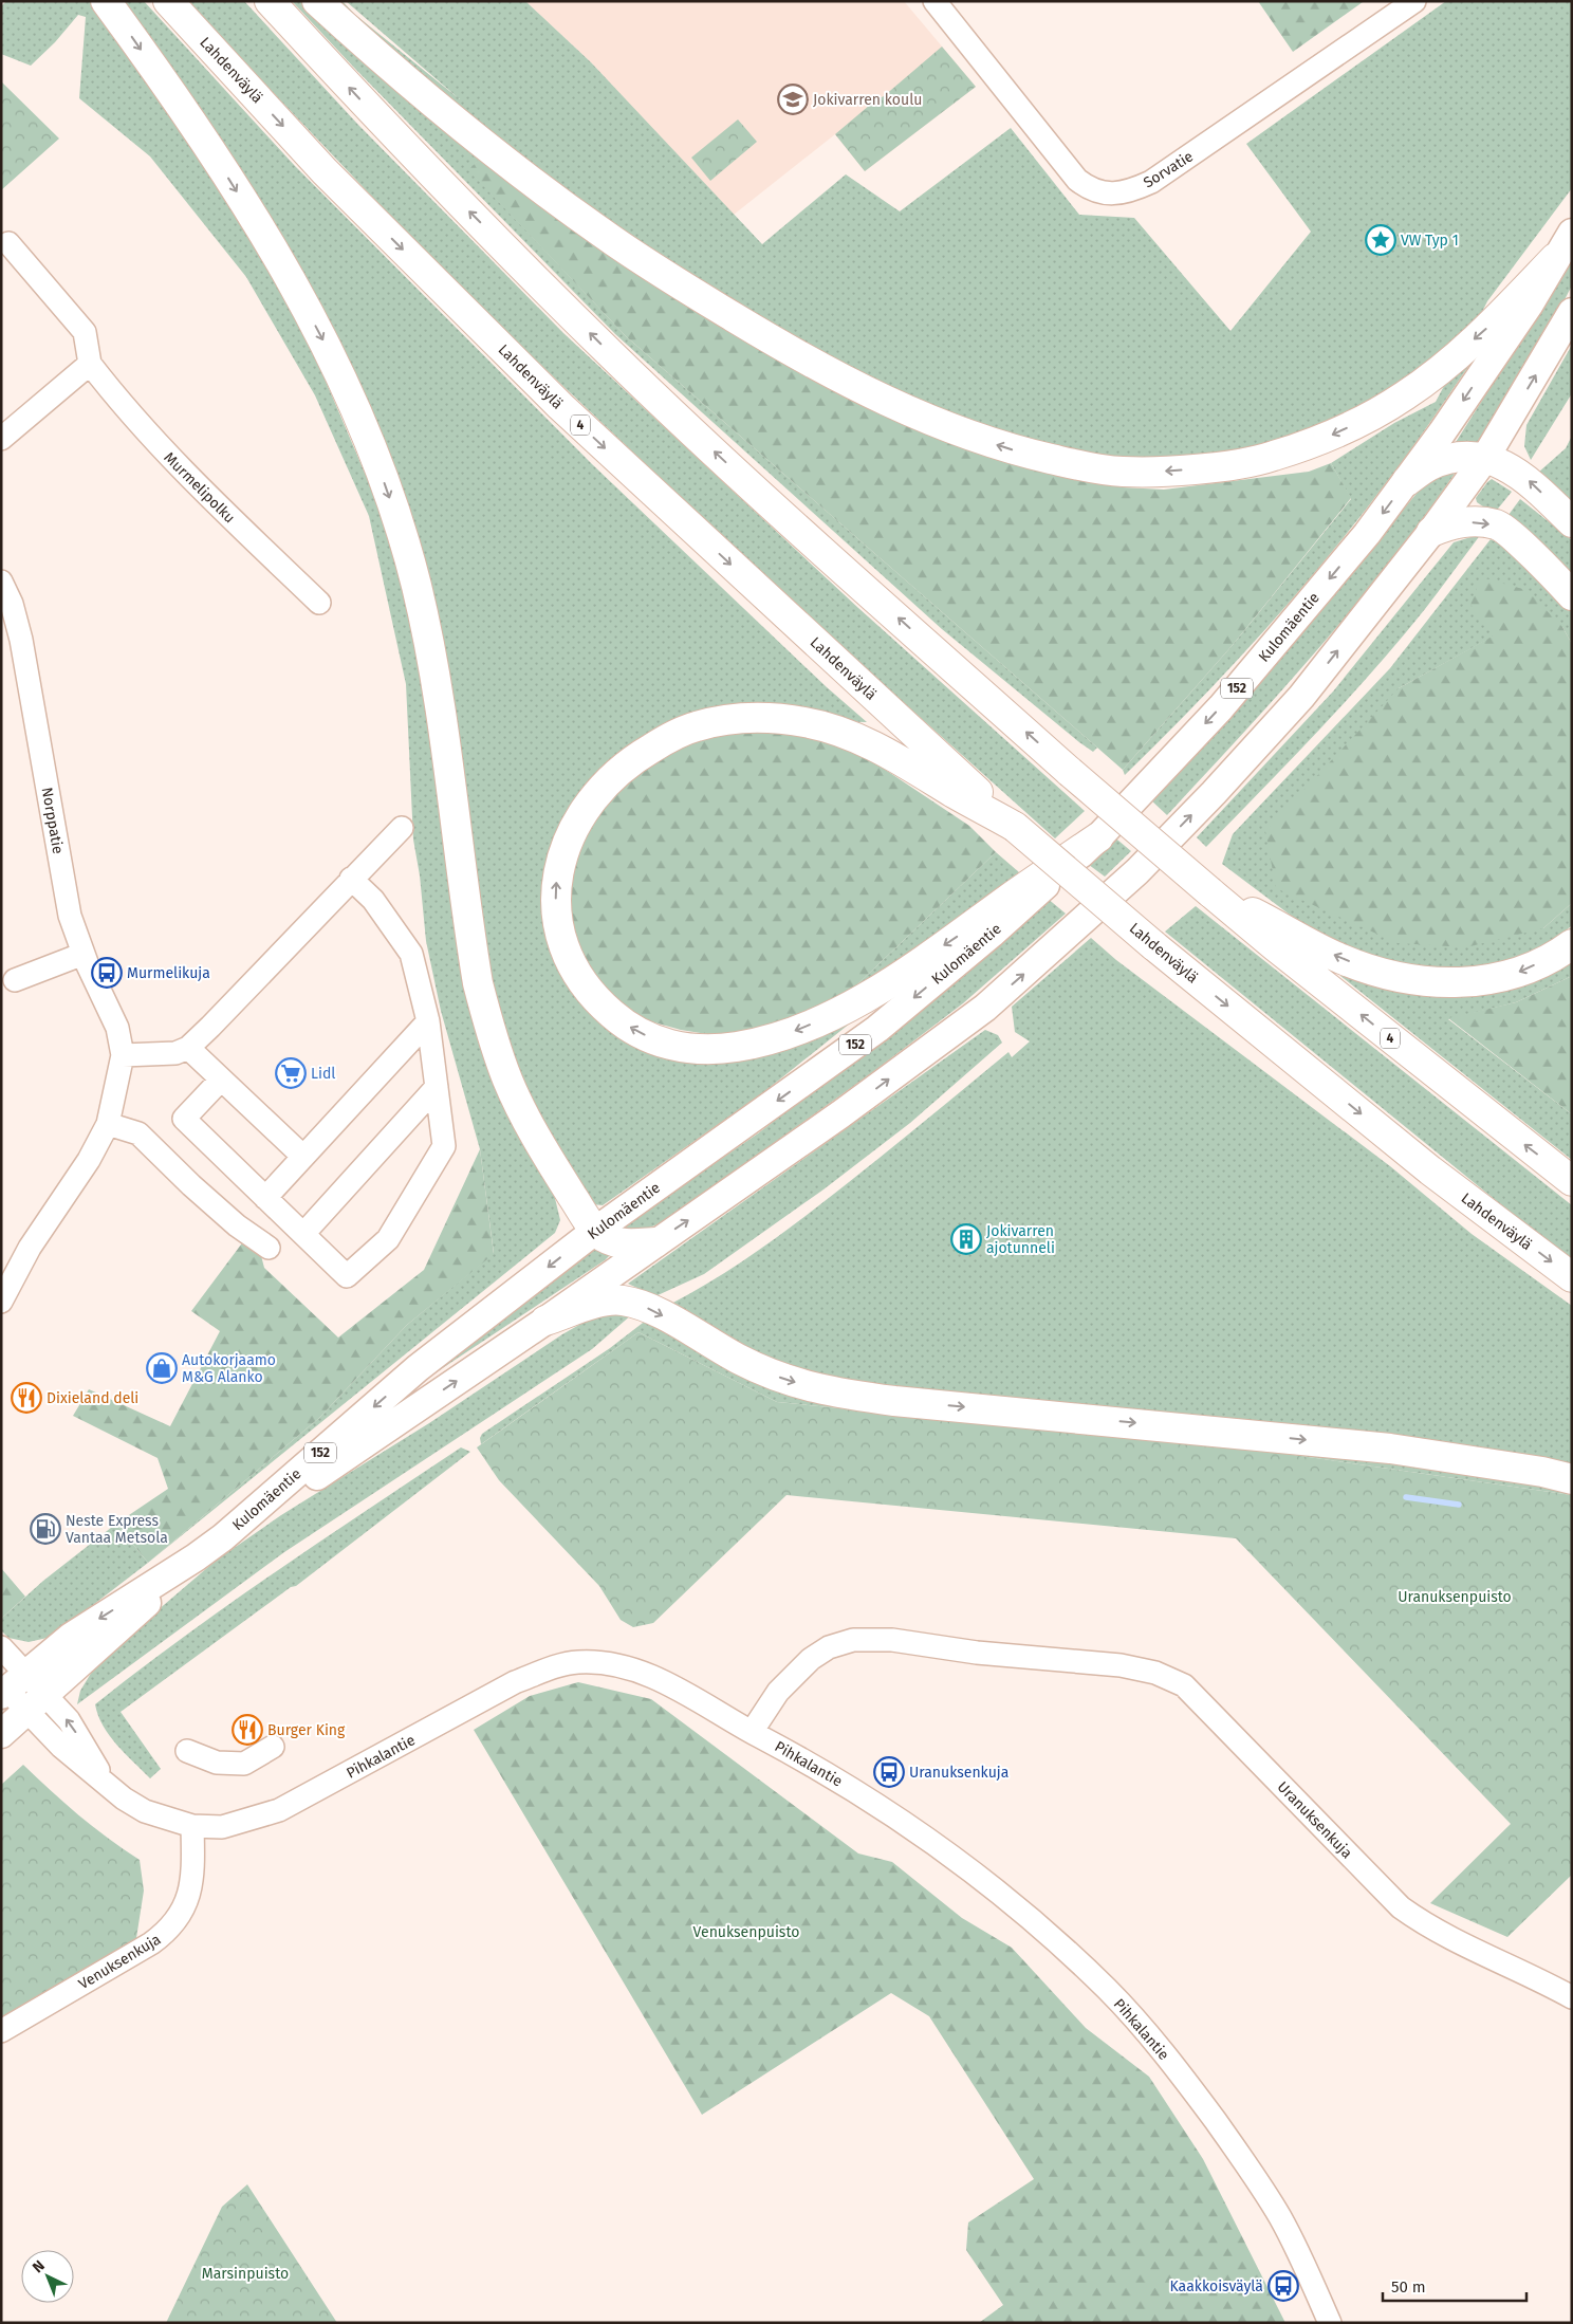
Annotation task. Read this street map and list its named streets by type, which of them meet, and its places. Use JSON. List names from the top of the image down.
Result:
{
  "streets": {
    "highway": ["Lahdenväylä", "4"],
    "main road": ["Kulomäentie", "152"],
    "street": [
      "Sorvatie",
      "Murmelipolku",
      "Norppatie",
      "Pihkalantie",
      "Uranuksenkuja",
      "Venuksenkuja"
    ]
  },
  "crossings": [
    ["Kulomäentie", "Pihkalantie"],
    ["Pihkalantie", "Uranuksenkuja"],
    ["Pihkalantie", "Venuksenkuja"]
  ],
  "parks": ["Uranuksenpuisto", "Venuksenpuisto", "Marsinpuisto"],
  "places": {
    "school or university": ["Jokivarren koulu"],
    "place": ["VW Typ 1"],
    "bus stop": ["Murmelikuja", "Uranuksenkuja", "Kaakkoisväylä"],
    "supermarket": ["Lidl"],
    "building": ["Jokivarren ajotunneli"],
    "shop": ["Autokorjaamo M&G Alanko"],
    "restaurant": ["Dixieland deli", "Burger King"],
    "fuel station": ["Neste Express Vantaa Metsola"]
  },
  "scale_bar": "50 m",
  "north": "top left"
}
